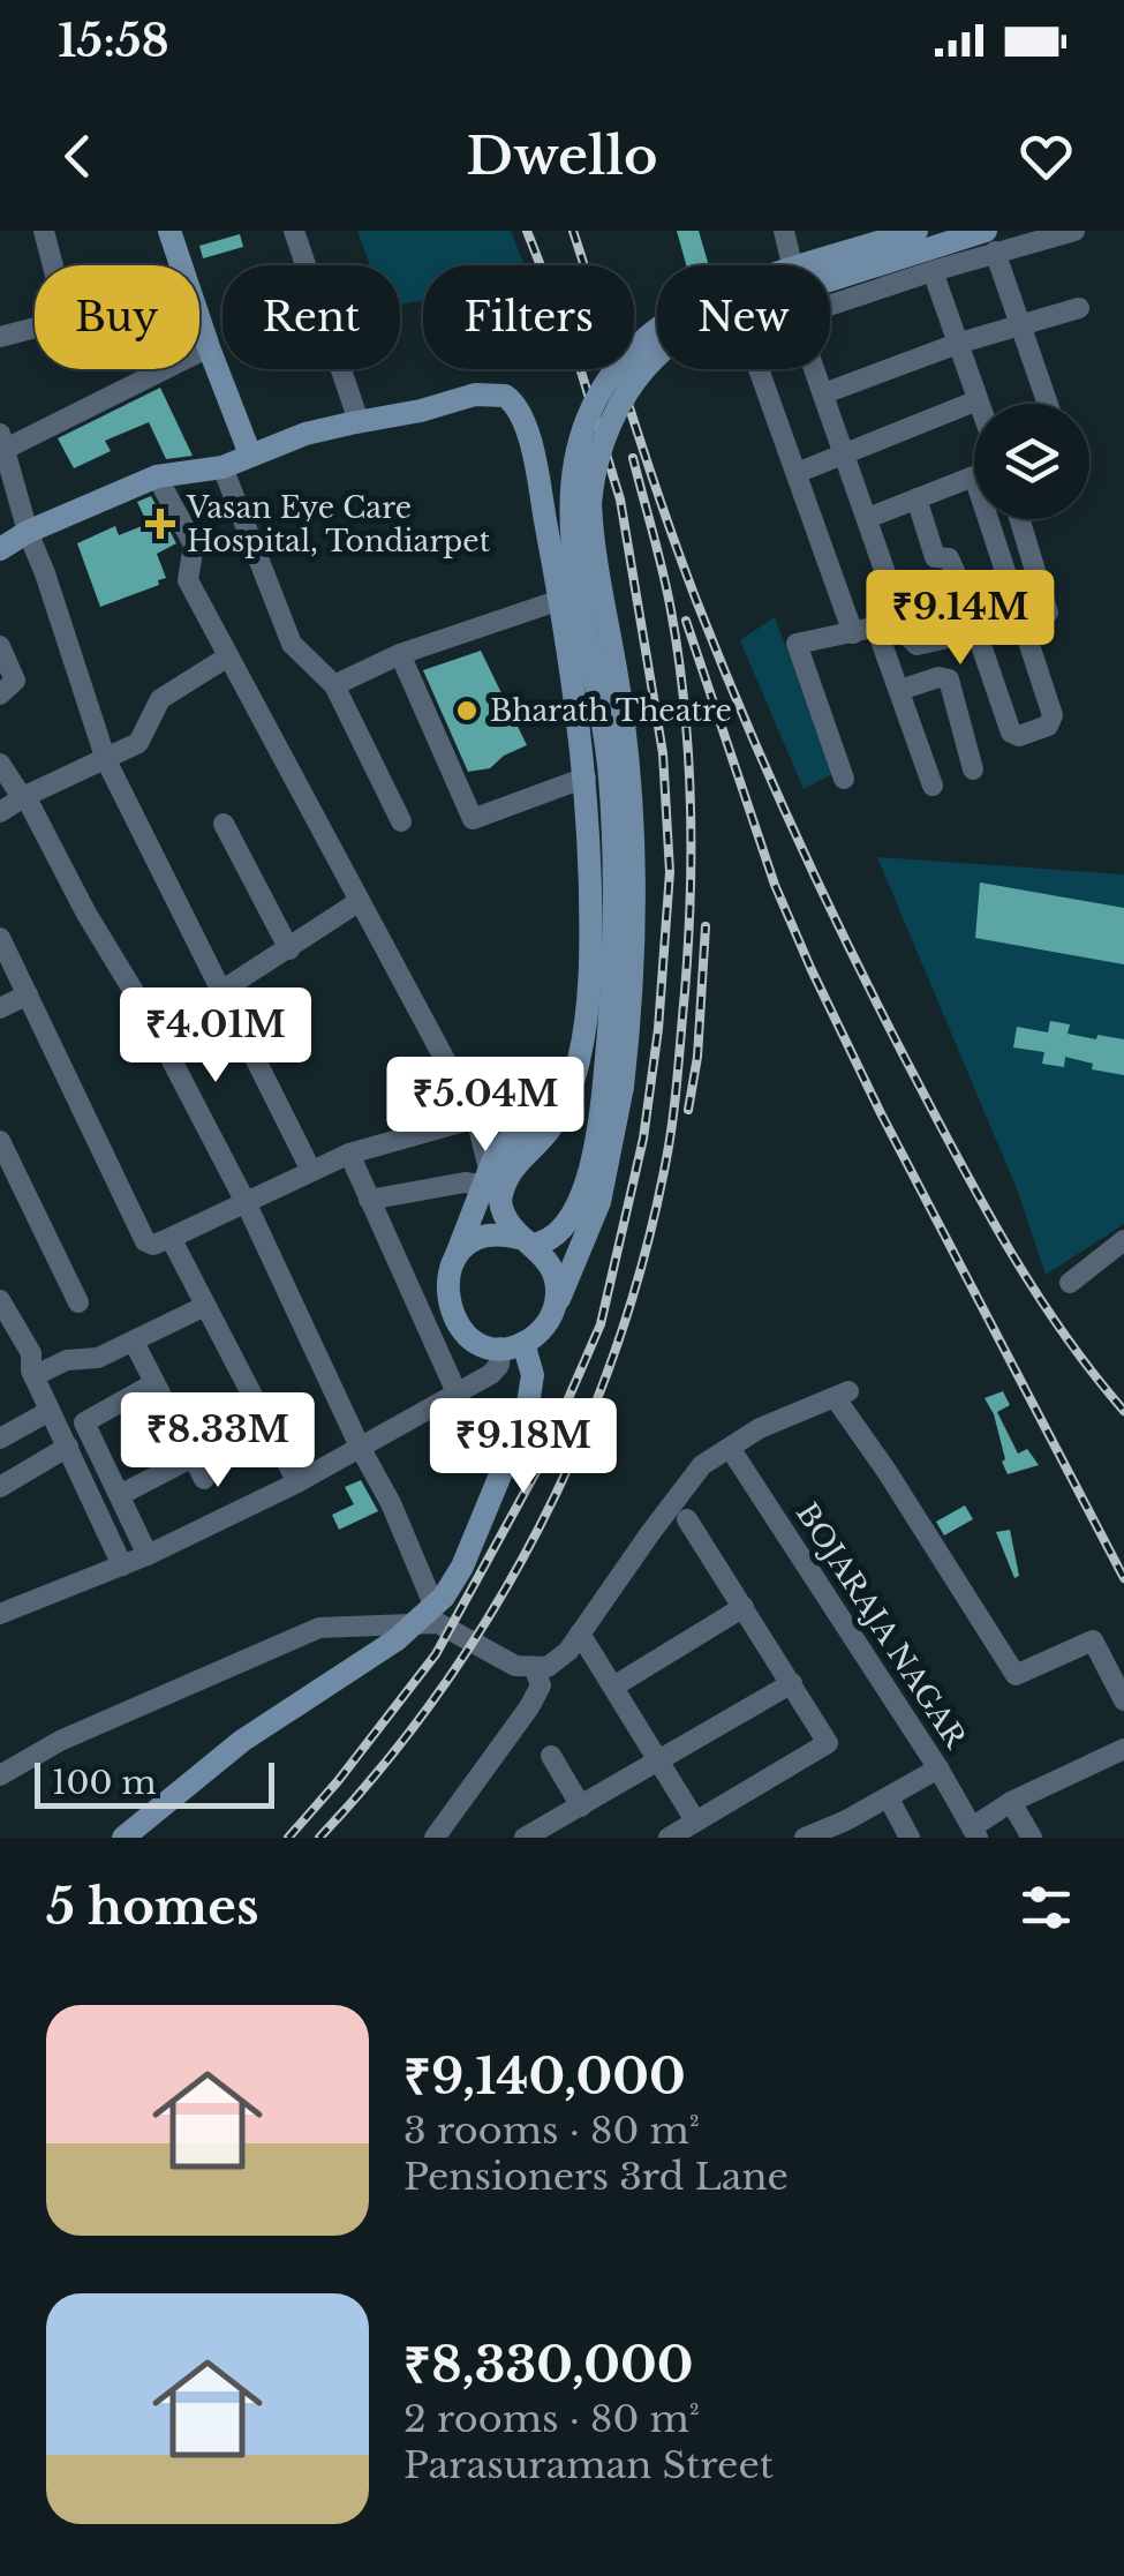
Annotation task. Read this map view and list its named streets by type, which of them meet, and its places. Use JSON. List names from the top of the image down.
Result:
{
  "streets": {
    "street": ["BOJARAJA NAGAR"]
  },
  "places": {
    "health": ["Vasan Eye Care Hospital, Tondiarpet"],
    "other": ["Bharath Theatre"]
  },
  "scale_bar": "100 m",
  "page": {
    "status": "15:58",
    "header": "Dwello",
    "chip": [
      "Buy",
      "Rent",
      "Filters",
      "New"
    ],
    "price": [
      "₹9.14M",
      "₹4.01M",
      "₹5.04M",
      "₹8.33M",
      "₹9.18M"
    ],
    "scale": "100 m",
    "heading": "5 homes",
    "list": [
      {
        "name": "₹9,140,000",
        "note": "3 rooms · 80 m² · Pensioners 3rd Lane"
      },
      {
        "name": "₹8,330,000",
        "note": "2 rooms · 80 m² · Parasuraman Street"
      }
    ]
  }
}
